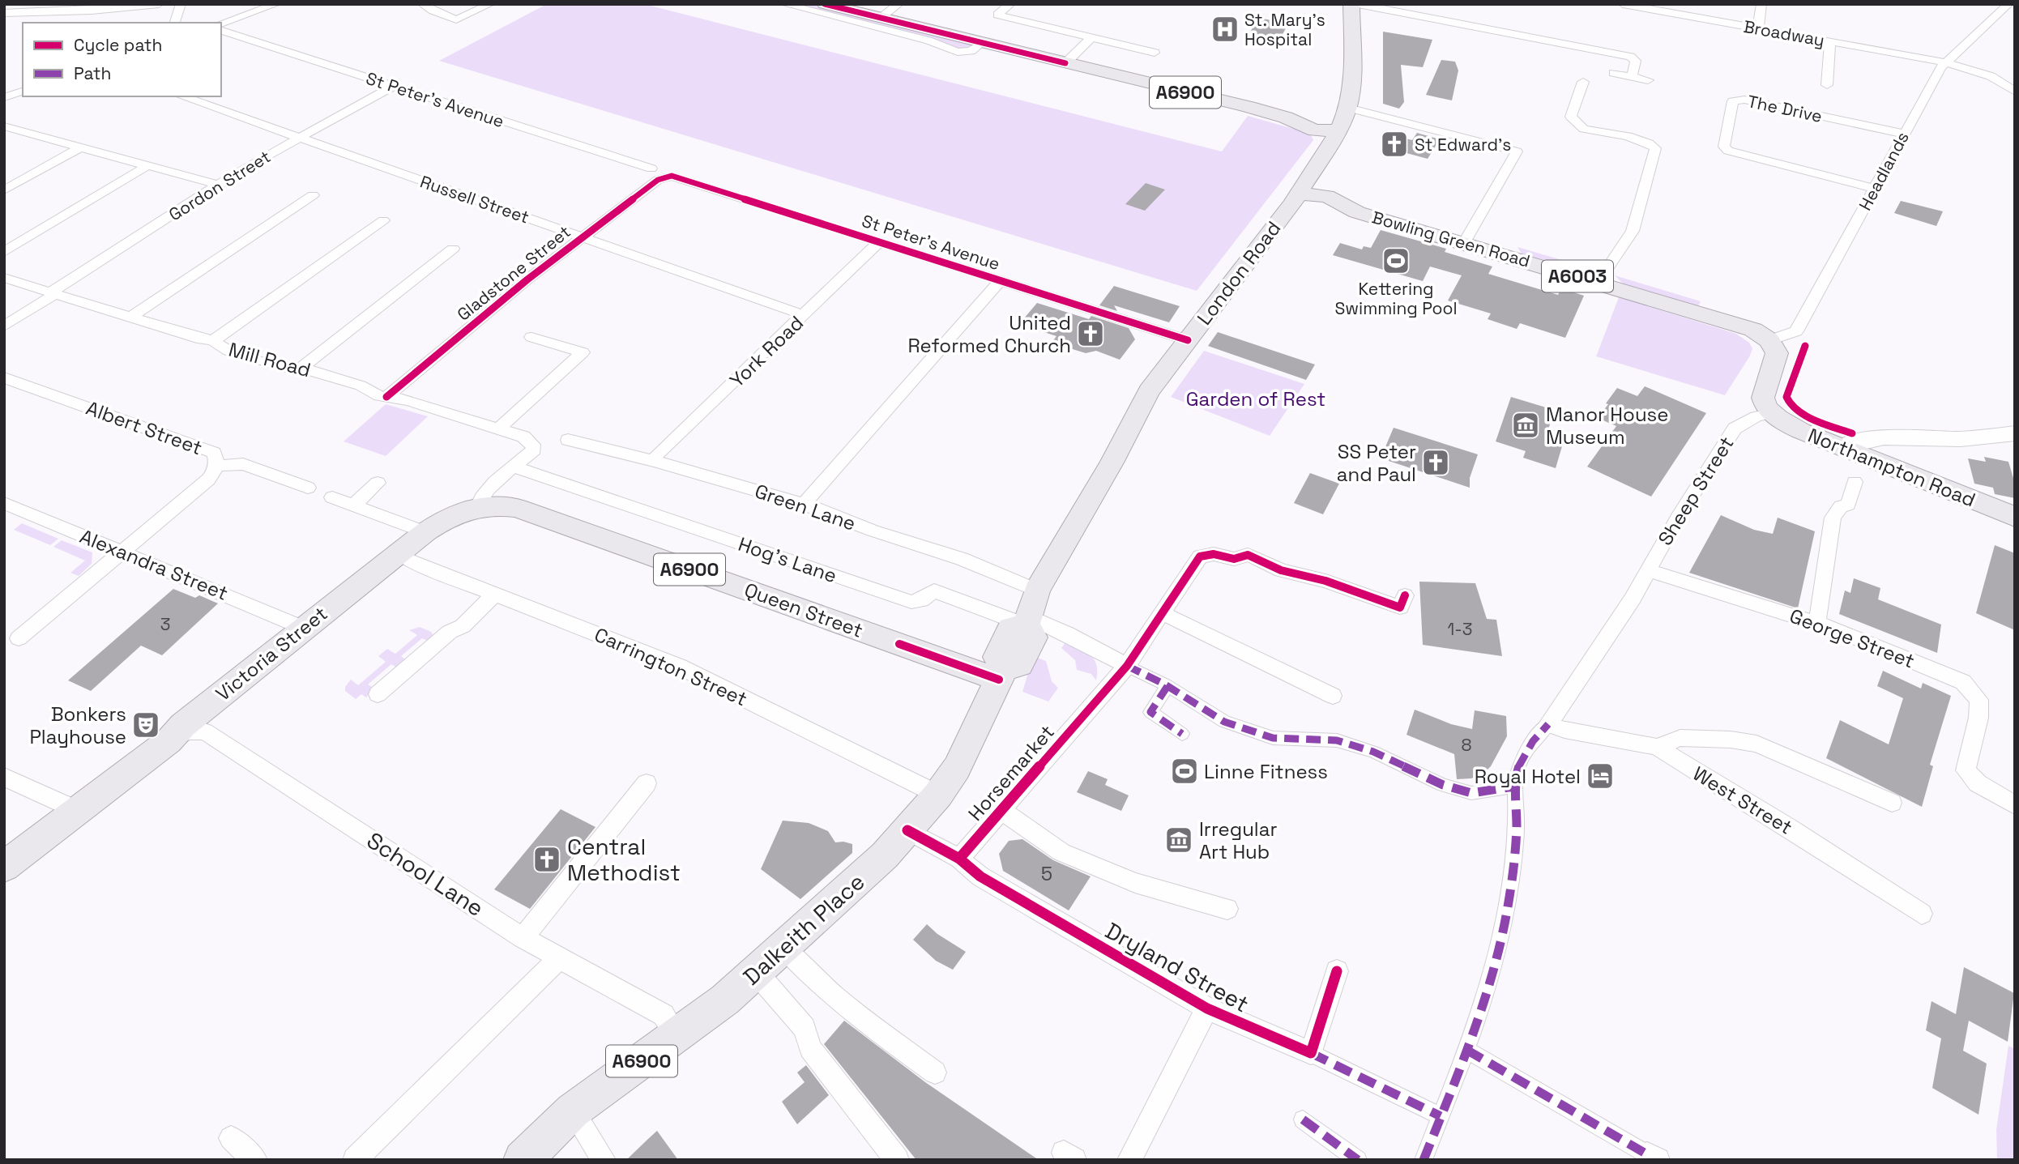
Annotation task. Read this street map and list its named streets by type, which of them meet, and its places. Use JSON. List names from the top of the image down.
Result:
{
  "streets": {
    "main road": [
      "A6900",
      "Bowling Green Road",
      "London Road",
      "A6003",
      "Northampton Road",
      "Queen Street",
      "Victoria Street",
      "Horsemarket",
      "Dalkeith Place"
    ],
    "street": [
      "Broadway",
      "St Peter's Avenue",
      "The Drive",
      "Headlands",
      "Gordon Street",
      "Russell Street",
      "Gladstone Street",
      "York Road",
      "Mill Road",
      "Albert Street",
      "Sheep Street",
      "Green Lane",
      "Hog's Lane",
      "Alexandra Street",
      "George Street",
      "Carrington Street",
      "West Street",
      "School Lane",
      "Dryland Street"
    ]
  },
  "crossings": [
    ["Broadway", "Headlands"],
    ["A6900", "London Road"],
    ["A6900", "School Lane"],
    ["A6900", "Dalkeith Place"],
    ["St Peter's Avenue", "Gordon Street"],
    ["St Peter's Avenue", "Gladstone Street"],
    ["St Peter's Avenue", "London Road"],
    ["St Peter's Avenue", "York Road"],
    ["The Drive", "Headlands"],
    ["Headlands", "Bowling Green Road"],
    ["Gordon Street", "Russell Street"],
    ["Gordon Street", "Mill Road"],
    ["Russell Street", "Gladstone Street"],
    ["Russell Street", "York Road"],
    ["Bowling Green Road", "London Road"],
    ["Bowling Green Road", "A6003"],
    ["Gladstone Street", "Mill Road"],
    ["London Road", "A6003"],
    ["London Road", "Green Lane"],
    ["London Road", "Hog's Lane"],
    ["York Road", "Green Lane"],
    ["Mill Road", "Hog's Lane"],
    ["Albert Street", "Alexandra Street"],
    ["Northampton Road", "Sheep Street"],
    ["Sheep Street", "George Street"],
    ["Sheep Street", "West Street"],
    ["Green Lane", "Hog's Lane"],
    ["Alexandra Street", "Victoria Street"],
    ["Queen Street", "Victoria Street"],
    ["Queen Street", "Horsemarket"],
    ["Victoria Street", "Carrington Street"],
    ["Victoria Street", "School Lane"],
    ["Carrington Street", "Horsemarket"],
    ["Carrington Street", "Dalkeith Place"],
    ["Horsemarket", "Dalkeith Place"],
    ["Horsemarket", "Dryland Street"],
    ["School Lane", "Dalkeith Place"]
  ],
  "parks": ["Garden of Rest"],
  "places": {
    "hospital": ["St. Mary's Hospital"],
    "church": [
      "St Edward's",
      "United Reformed Church",
      "SS Peter and Paul",
      "Central Methodist"
    ],
    "sports": ["Kettering Swimming Pool", "Linne Fitness"],
    "museum": ["Manor House Museum", "Irregular Art Hub"],
    "theatre": ["Bonkers Playhouse"],
    "hotel": ["Royal Hotel"]
  },
  "house_numbers": [
    "3",
    "1-3",
    "8",
    "5"
  ],
  "legend": ["Cycle path", "Path"]
}
